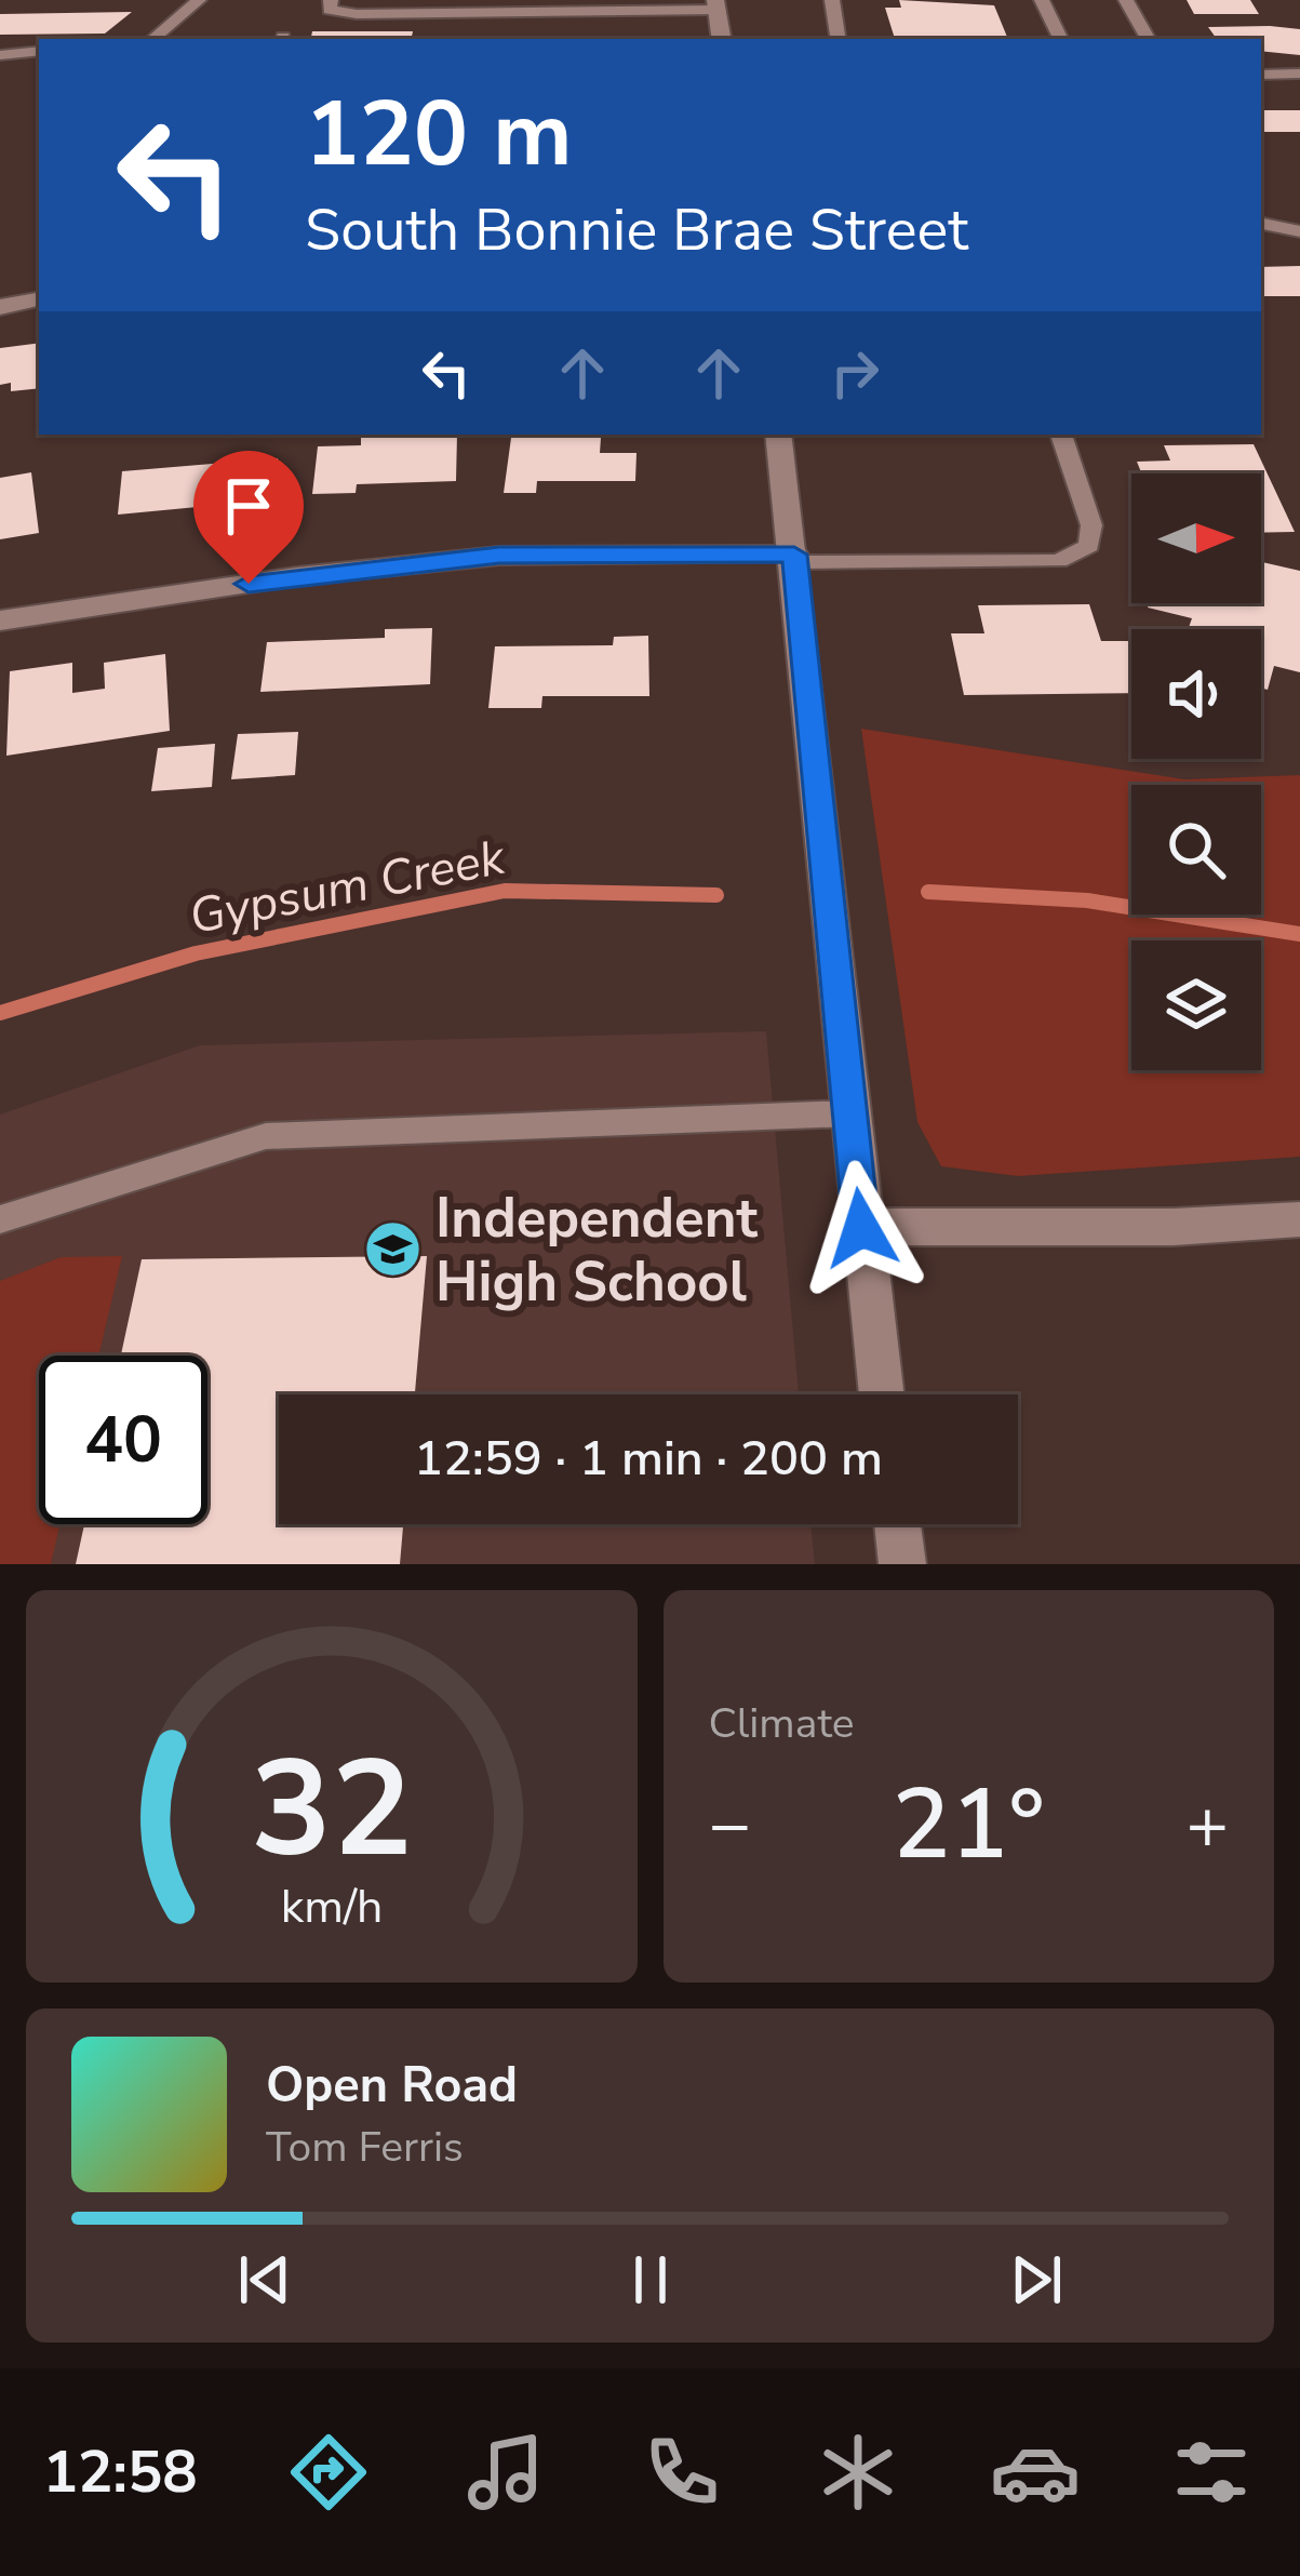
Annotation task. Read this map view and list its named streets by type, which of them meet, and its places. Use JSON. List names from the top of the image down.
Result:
{
  "water": ["Gypsum Creek"],
  "places": {
    "school or university": ["Independent High School"]
  },
  "north": "right",
  "page": {
    "turn": ["120 m", "South Bonnie Brae Street"],
    "limit": "40",
    "trip": "12:59 · 1 min · 200 m",
    "tile": "Climate",
    "heat": ["−", "21°", "+"],
    "song": ["Open Road", "Tom Ferris"],
    "tabs": "12:58",
    "gauge": ["32", "km/h"]
  }
}
